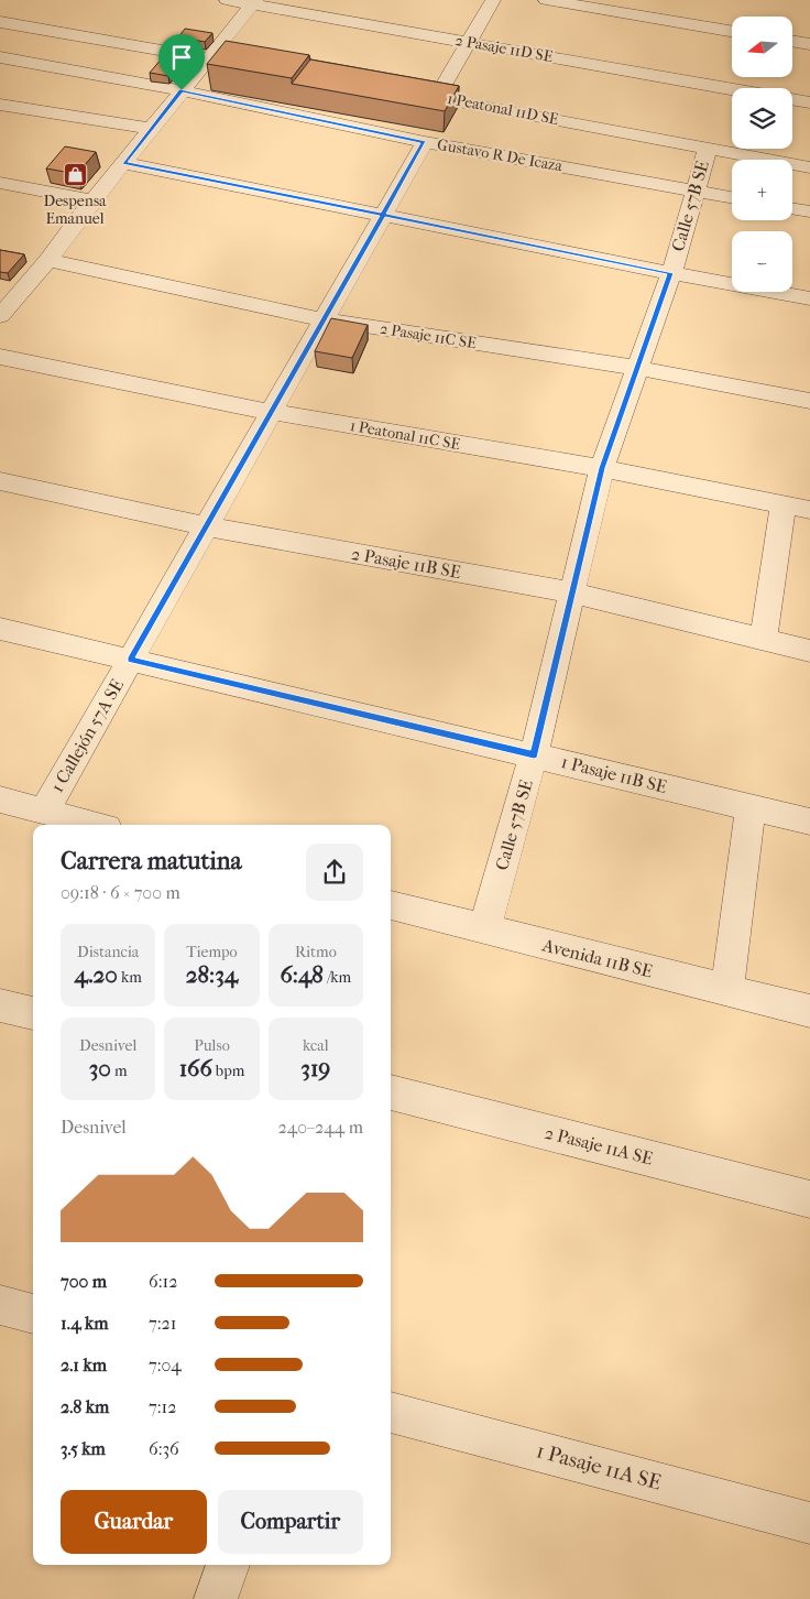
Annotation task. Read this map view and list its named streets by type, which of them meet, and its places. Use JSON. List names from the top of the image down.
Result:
{
  "streets": {
    "street": [
      "2 Pasaje 11D SE",
      "1 Peatonal 11D SE",
      "Gustavo R De Icaza",
      "Calle 57B SE",
      "2 Pasaje 11C SE",
      "1 Peatonal 11C SE",
      "2 Pasaje 11B SE",
      "1 Callejón 57A SE",
      "1 Pasaje 11B SE",
      "Avenida 11B SE",
      "2 Pasaje 11A SE",
      "1 Pasaje 11A SE"
    ]
  },
  "crossings": [
    ["1 Peatonal 11D SE", "Calle 57B SE"],
    ["Gustavo R De Icaza", "Calle 57B SE"],
    ["Gustavo R De Icaza", "1 Callejón 57A SE"],
    ["Calle 57B SE", "2 Pasaje 11C SE"],
    ["Calle 57B SE", "1 Peatonal 11C SE"],
    ["Calle 57B SE", "2 Pasaje 11B SE"],
    ["Calle 57B SE", "1 Pasaje 11B SE"],
    ["Calle 57B SE", "Avenida 11B SE"],
    ["2 Pasaje 11C SE", "1 Callejón 57A SE"],
    ["1 Peatonal 11C SE", "1 Callejón 57A SE"],
    ["2 Pasaje 11B SE", "1 Callejón 57A SE"],
    ["1 Callejón 57A SE", "1 Pasaje 11B SE"]
  ],
  "places": {
    "shop": ["Despensa Emanuel"]
  },
  "north": "left",
  "page": {
    "map_buttons": ["+", "−"],
    "heading": ["Carrera matutina", "09:18 · 6 × 700 m"],
    "stats": [
      ["Distancia", "4.20 km"],
      ["Tiempo", "28:34"],
      ["Ritmo", "6:48 /km"],
      ["Desnivel", "30 m"],
      ["Pulso", "166 bpm"],
      ["kcal", "319"]
    ],
    "chart": ["Desnivel", "240–244 m"],
    "list": [
      {
        "name": "700 m",
        "note": "6:12"
      },
      {
        "name": "1.4 km",
        "note": "7:21"
      },
      {
        "name": "2.1 km",
        "note": "7:04"
      },
      {
        "name": "2.8 km",
        "note": "7:12"
      },
      {
        "name": "3.5 km",
        "note": "6:36"
      }
    ],
    "buttons": ["Guardar", "Compartir"]
  }
}
